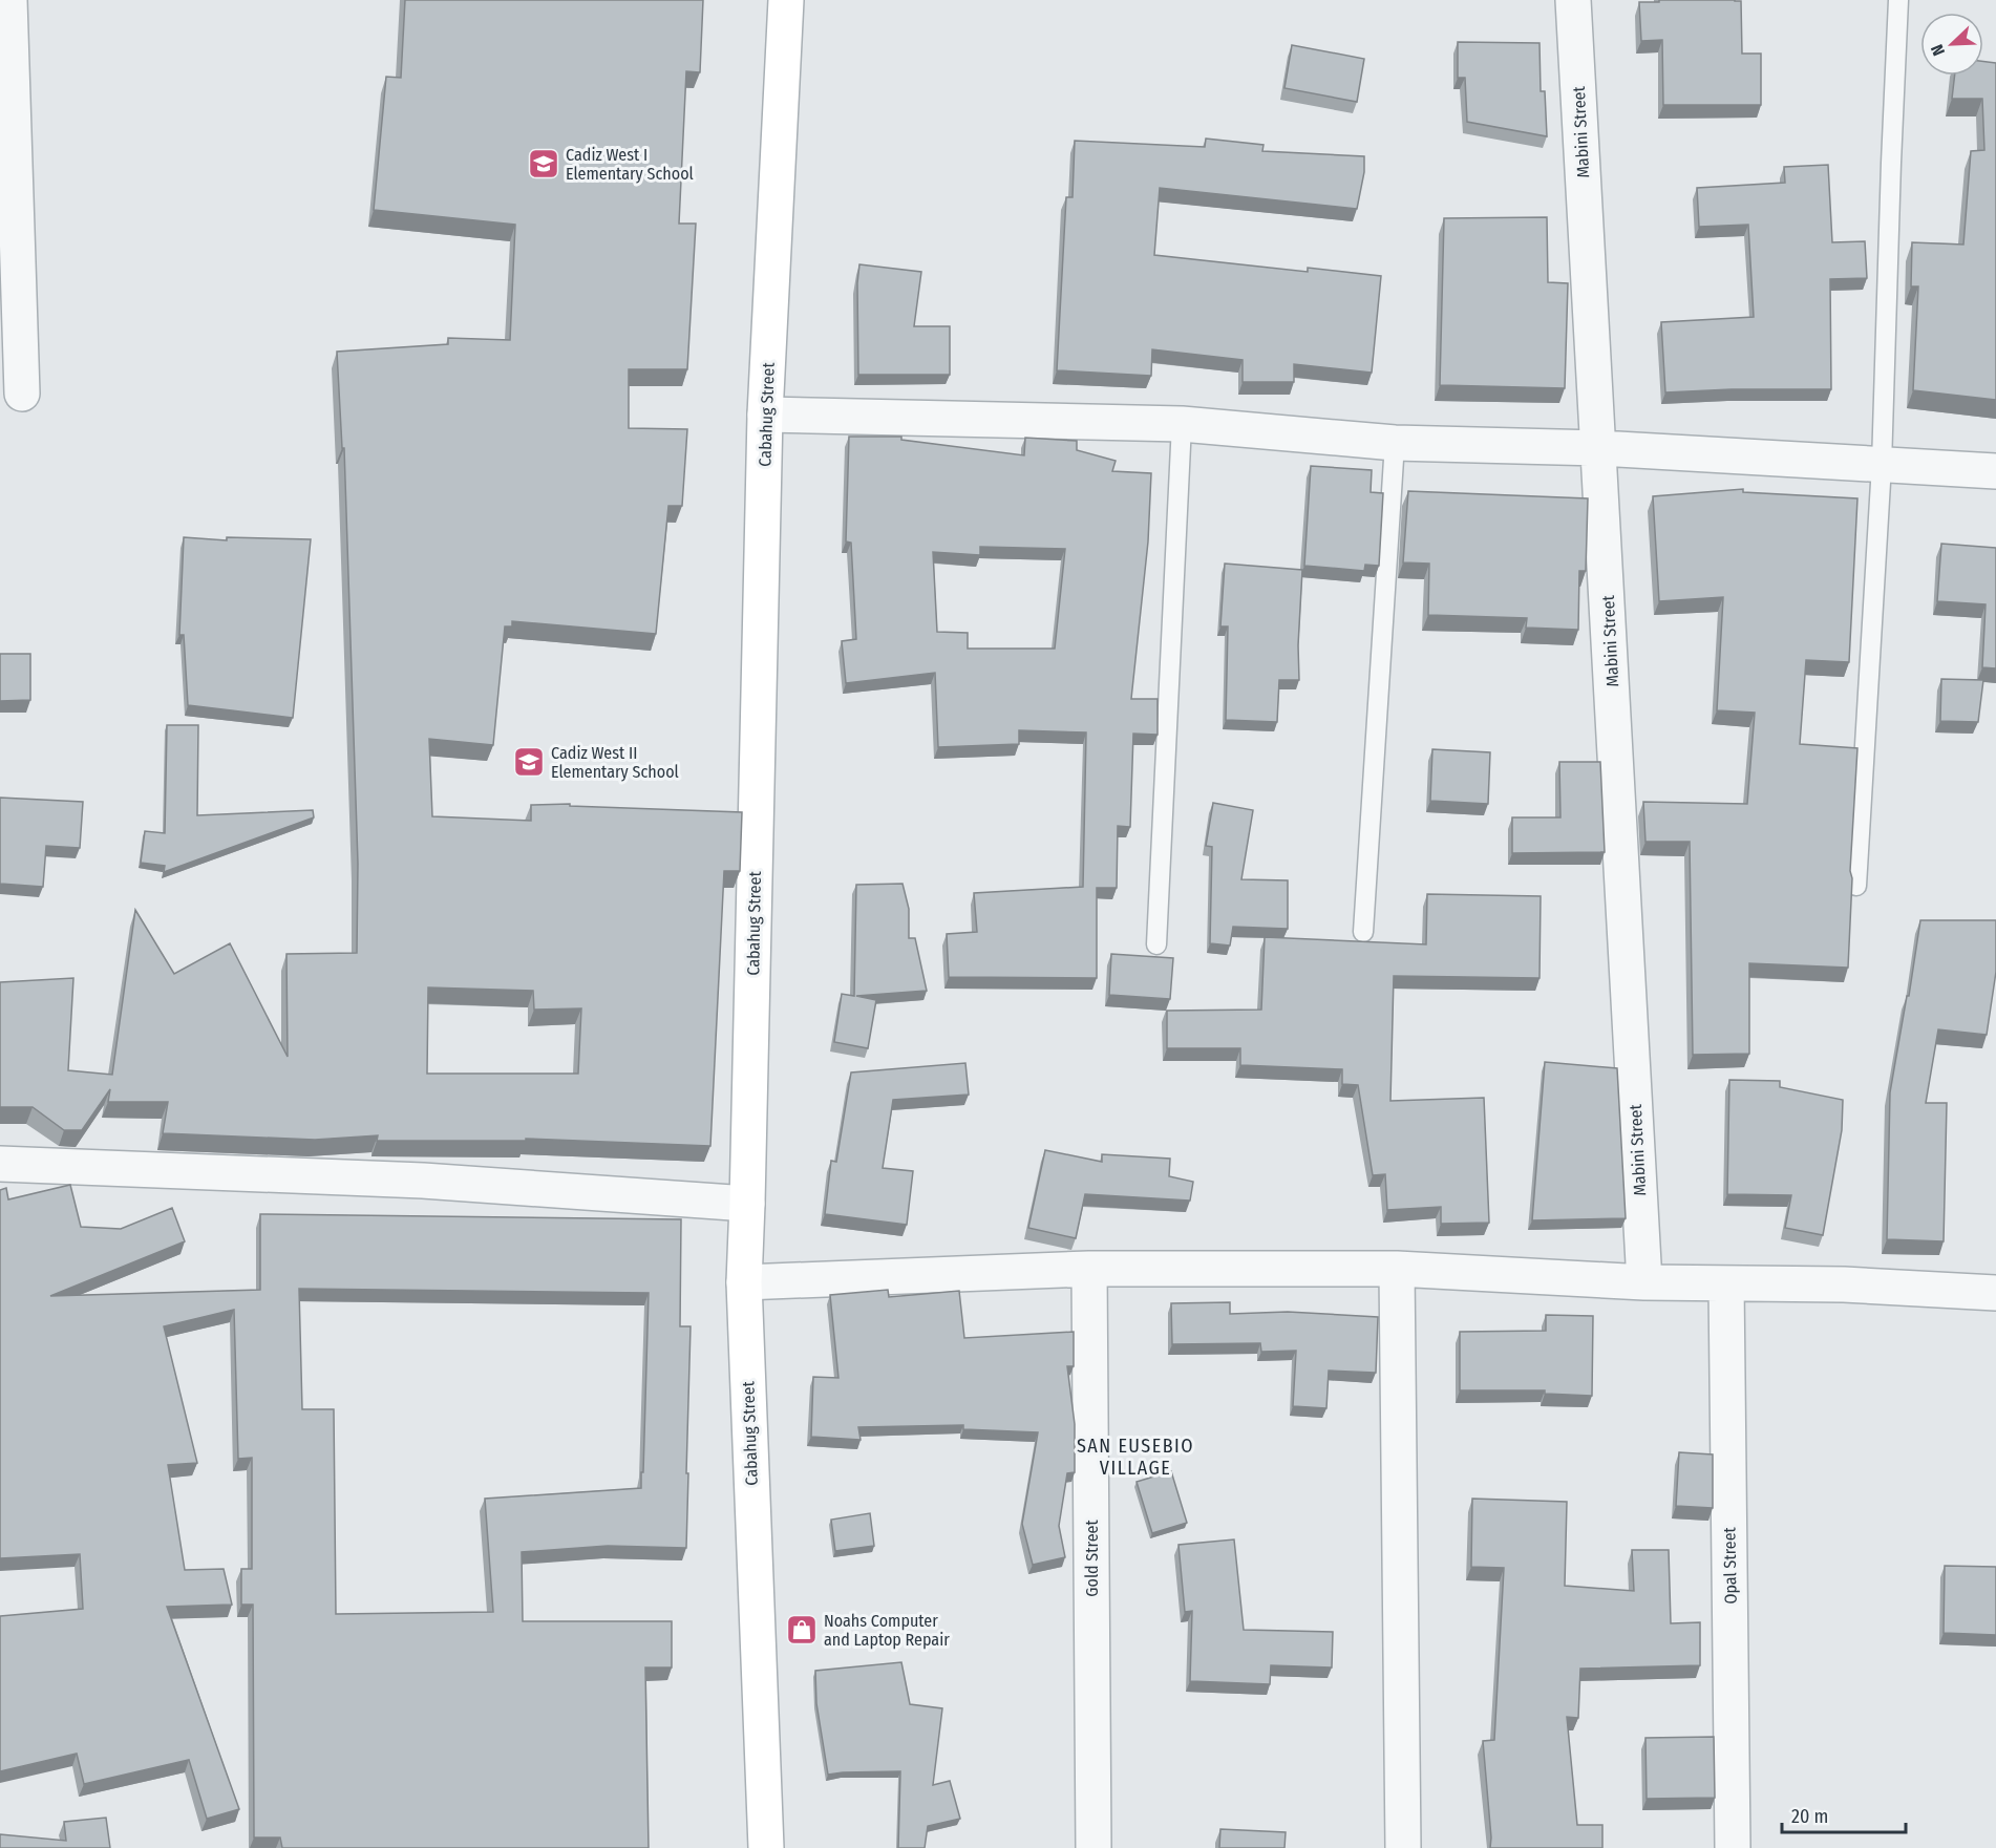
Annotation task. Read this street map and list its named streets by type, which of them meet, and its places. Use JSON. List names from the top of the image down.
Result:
{
  "streets": {
    "street": [
      "Mabini Street",
      "Cabahug Street",
      "Gold Street",
      "Opal Street"
    ]
  },
  "districts": ["SAN EUSEBIO VILLAGE"],
  "places": {
    "school or university": ["Cadiz West I Elementary School", "Cadiz West II Elementary School"],
    "shop": ["Noahs Computer and Laptop Repair"]
  },
  "scale_bar": "20 m",
  "north": "bottom left"
}
